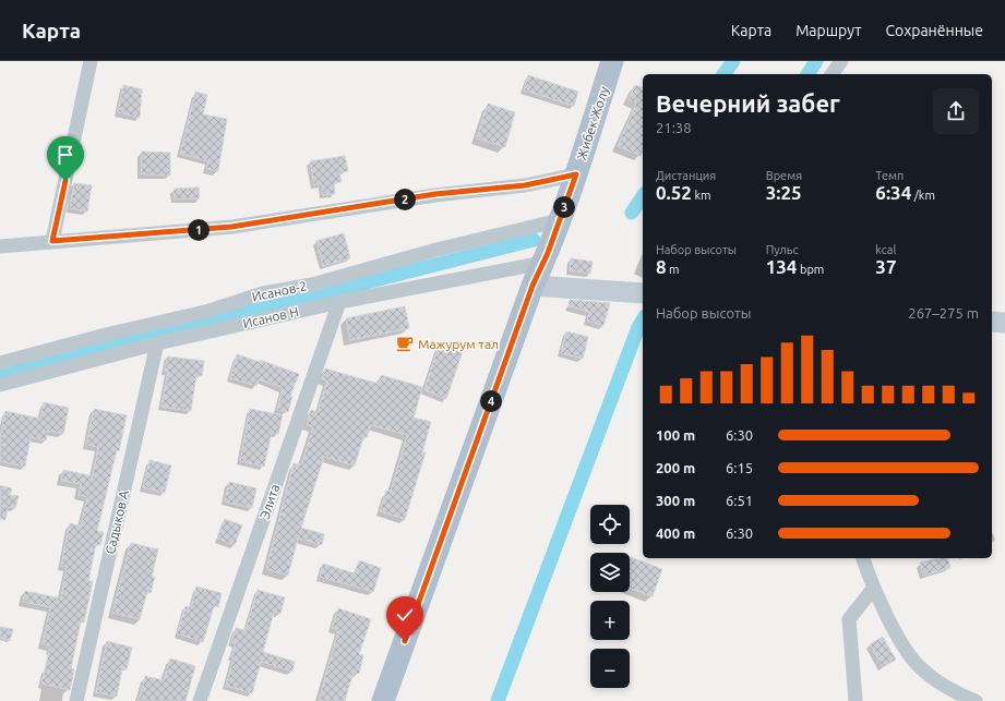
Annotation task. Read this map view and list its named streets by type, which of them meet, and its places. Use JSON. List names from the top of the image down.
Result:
{
  "streets": {
    "main road": ["Жибек Жолу"],
    "street": [
      "Исанов-2",
      "Исанов Н",
      "Элита",
      "Садыков А"
    ]
  },
  "crossings": [
    ["Жибек Жолу", "Исанов-2"],
    ["Жибек Жолу", "Исанов Н"],
    ["Исанов Н", "Элита"],
    ["Исанов Н", "Садыков А"]
  ],
  "places": {
    "cafe": ["Мажурум тал"]
  },
  "page": {
    "header": "Карта",
    "nav": ["Карта", "Маршрут", "Сохранённые"],
    "heading": ["Вечерний забег", "21:38"],
    "stats": [
      ["Дистанция", "0.52 km"],
      ["Время", "3:25"],
      ["Темп", "6:34 /km"],
      ["Набор высоты", "8 m"],
      ["Пульс", "134 bpm"],
      ["kcal", "37"]
    ],
    "pins": [
      "2",
      "3",
      "1",
      "4"
    ],
    "chart": ["Набор высоты", "267–275 m"],
    "list": [
      {
        "name": "100 m",
        "note": "6:30"
      },
      {
        "name": "200 m",
        "note": "6:15"
      },
      {
        "name": "300 m",
        "note": "6:51"
      },
      {
        "name": "400 m",
        "note": "6:30"
      }
    ],
    "map_buttons": ["+", "−"]
  }
}
